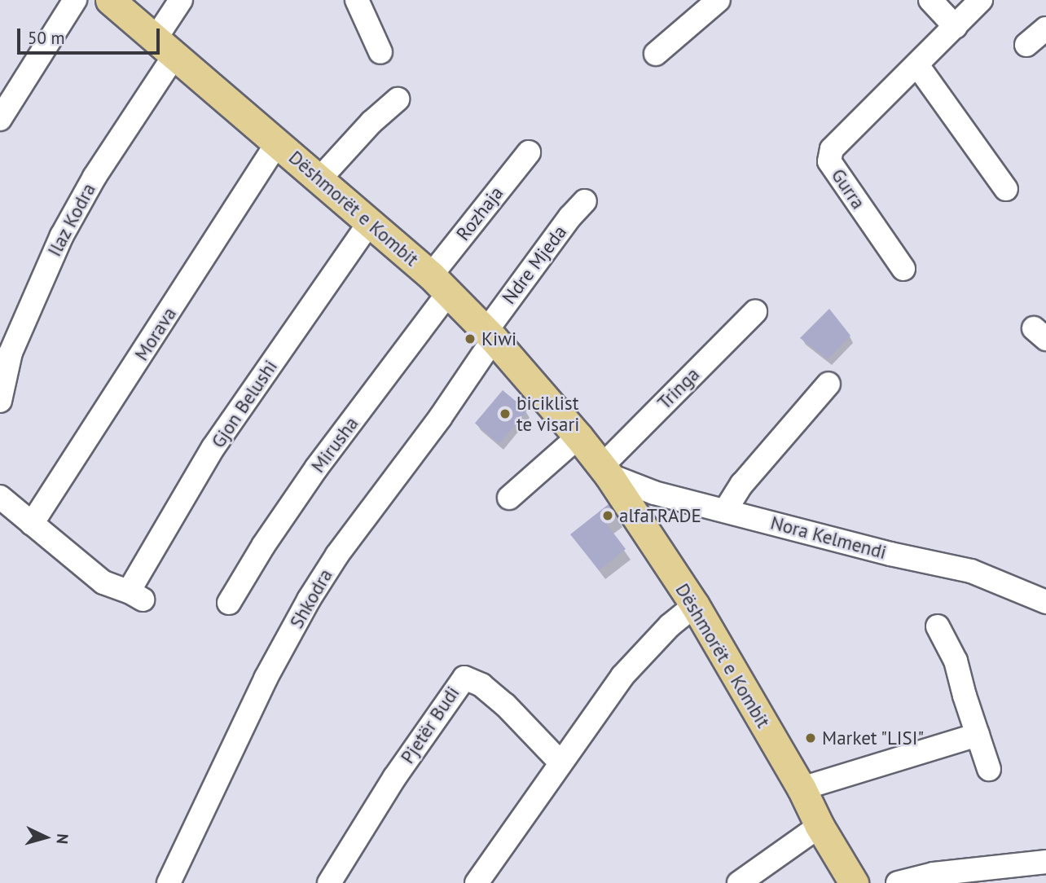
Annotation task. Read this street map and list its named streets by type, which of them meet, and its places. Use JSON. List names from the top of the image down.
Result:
{
  "streets": {
    "main road": ["Dëshmorët e Kombit"],
    "street": [
      "Gurra",
      "Rozhaja",
      "Ilaz Kodra",
      "Ndre Mjeda",
      "Morava",
      "Tringa",
      "Gjon Belushi",
      "Mirusha",
      "Nora Kelmendi",
      "Shkodra",
      "Pjetër Budi"
    ]
  },
  "crossings": [
    ["Dëshmorët e Kombit", "Rozhaja"],
    ["Dëshmorët e Kombit", "Ilaz Kodra"],
    ["Dëshmorët e Kombit", "Ndre Mjeda"],
    ["Dëshmorët e Kombit", "Morava"],
    ["Dëshmorët e Kombit", "Tringa"],
    ["Dëshmorët e Kombit", "Gjon Belushi"],
    ["Dëshmorët e Kombit", "Mirusha"],
    ["Dëshmorët e Kombit", "Nora Kelmendi"],
    ["Dëshmorët e Kombit", "Shkodra"],
    ["Rozhaja", "Mirusha"],
    ["Ndre Mjeda", "Shkodra"],
    ["Morava", "Gjon Belushi"],
    ["Tringa", "Nora Kelmendi"]
  ],
  "places": [
    "Kiwi",
    "biciklist te visari",
    "alfaTRADE",
    "Market \"LISI\""
  ],
  "scale_bar": "50 m",
  "north": "right"
}
